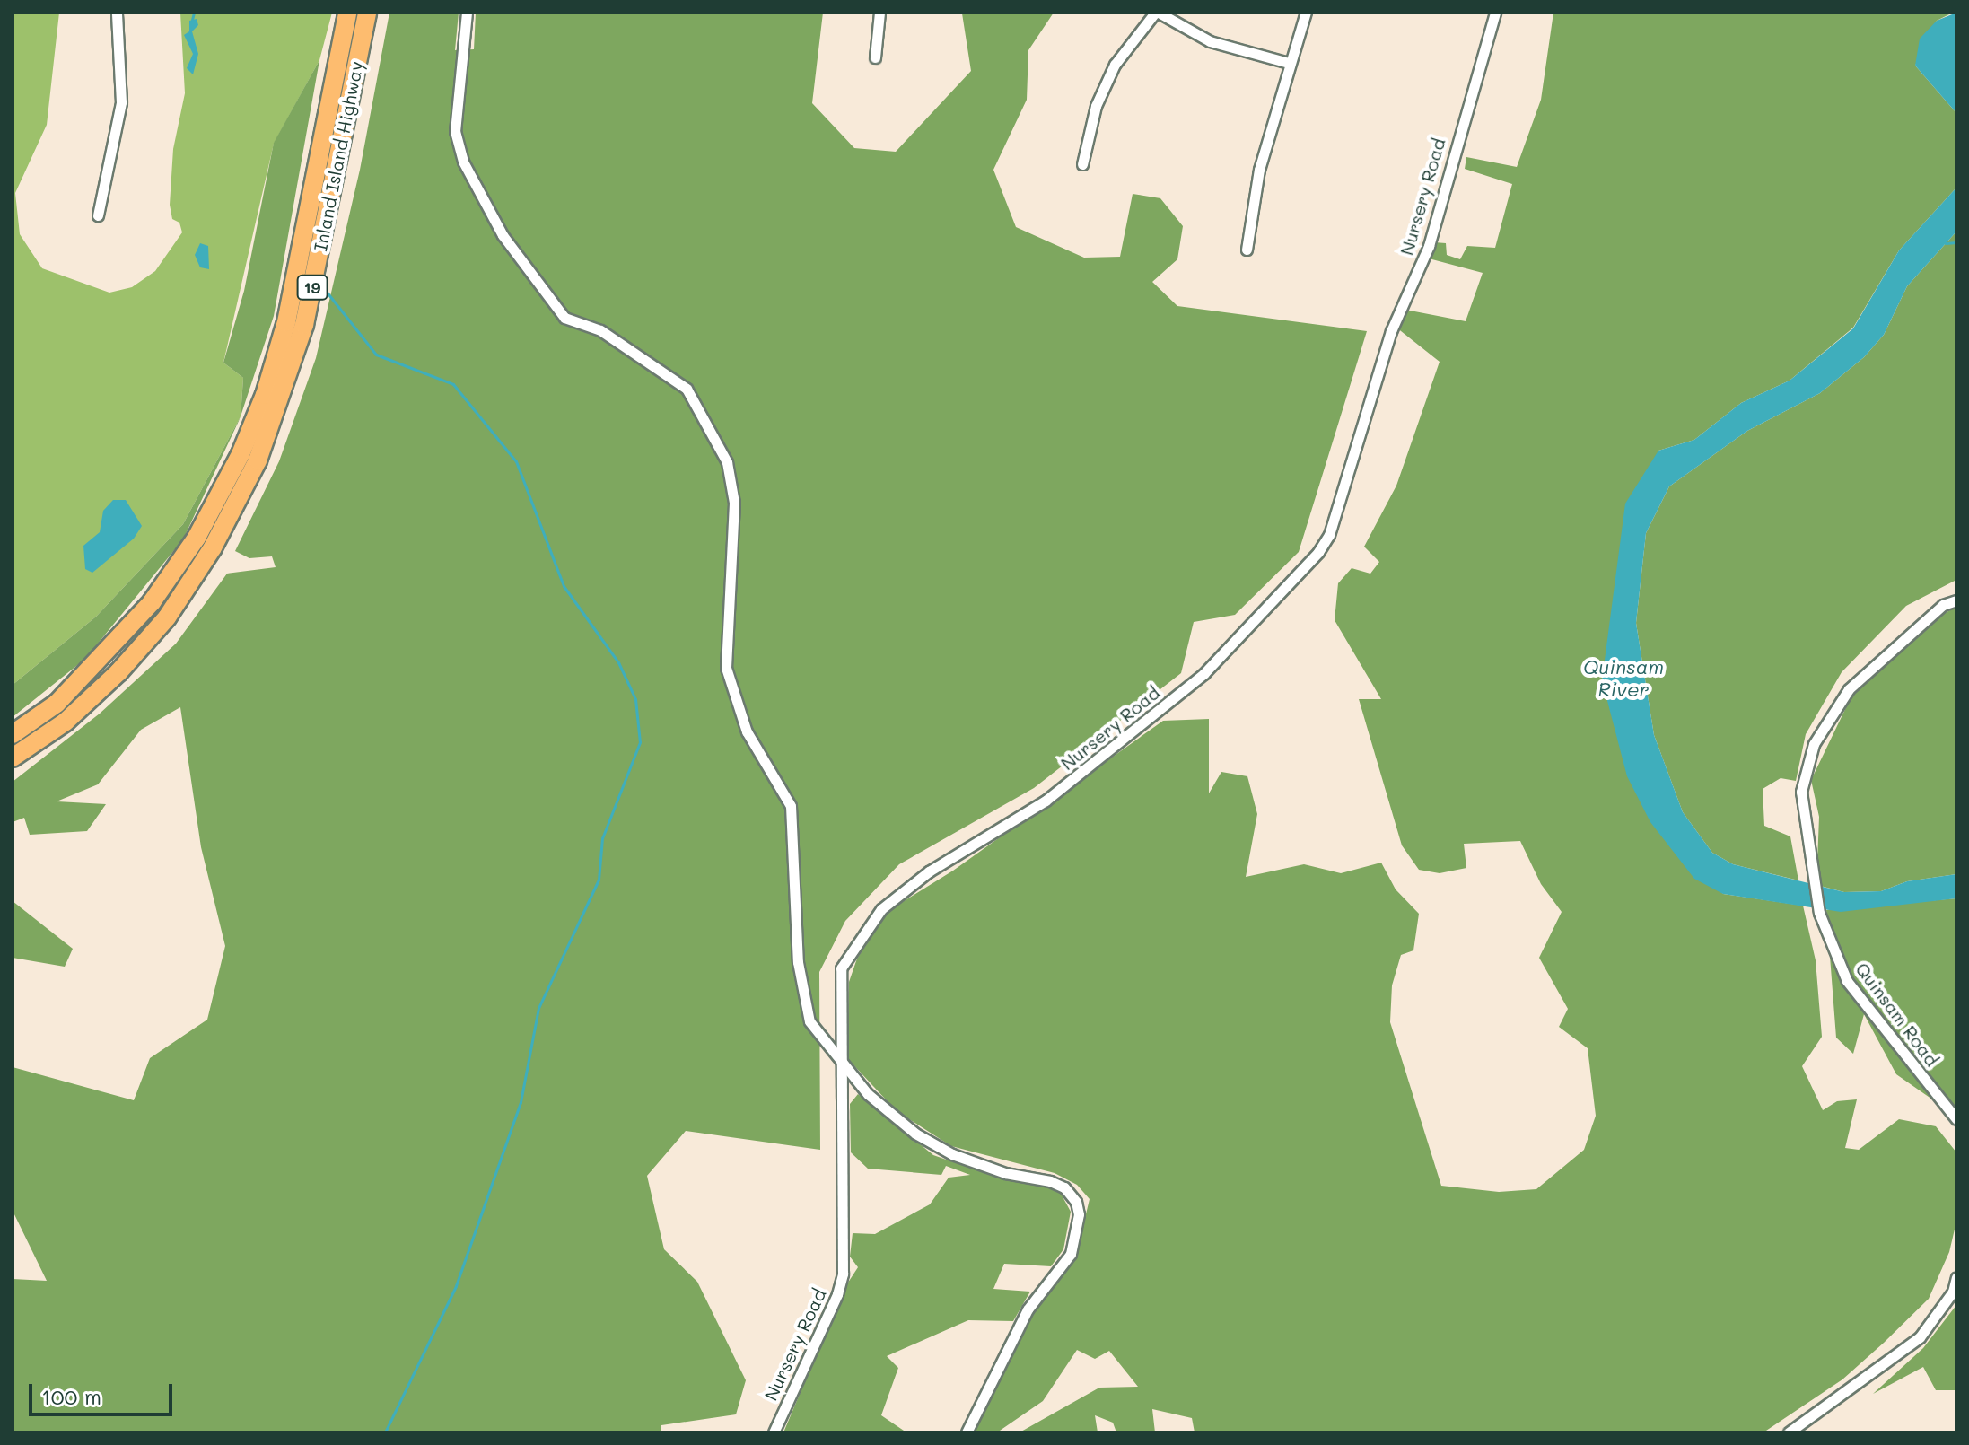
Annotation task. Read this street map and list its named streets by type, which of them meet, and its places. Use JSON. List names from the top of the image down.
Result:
{
  "streets": {
    "highway": ["Inland Island Highway", "19"],
    "street": ["Nursery Road", "Quinsam Road"]
  },
  "water": ["Quinsam River"],
  "scale_bar": "100 m"
}
